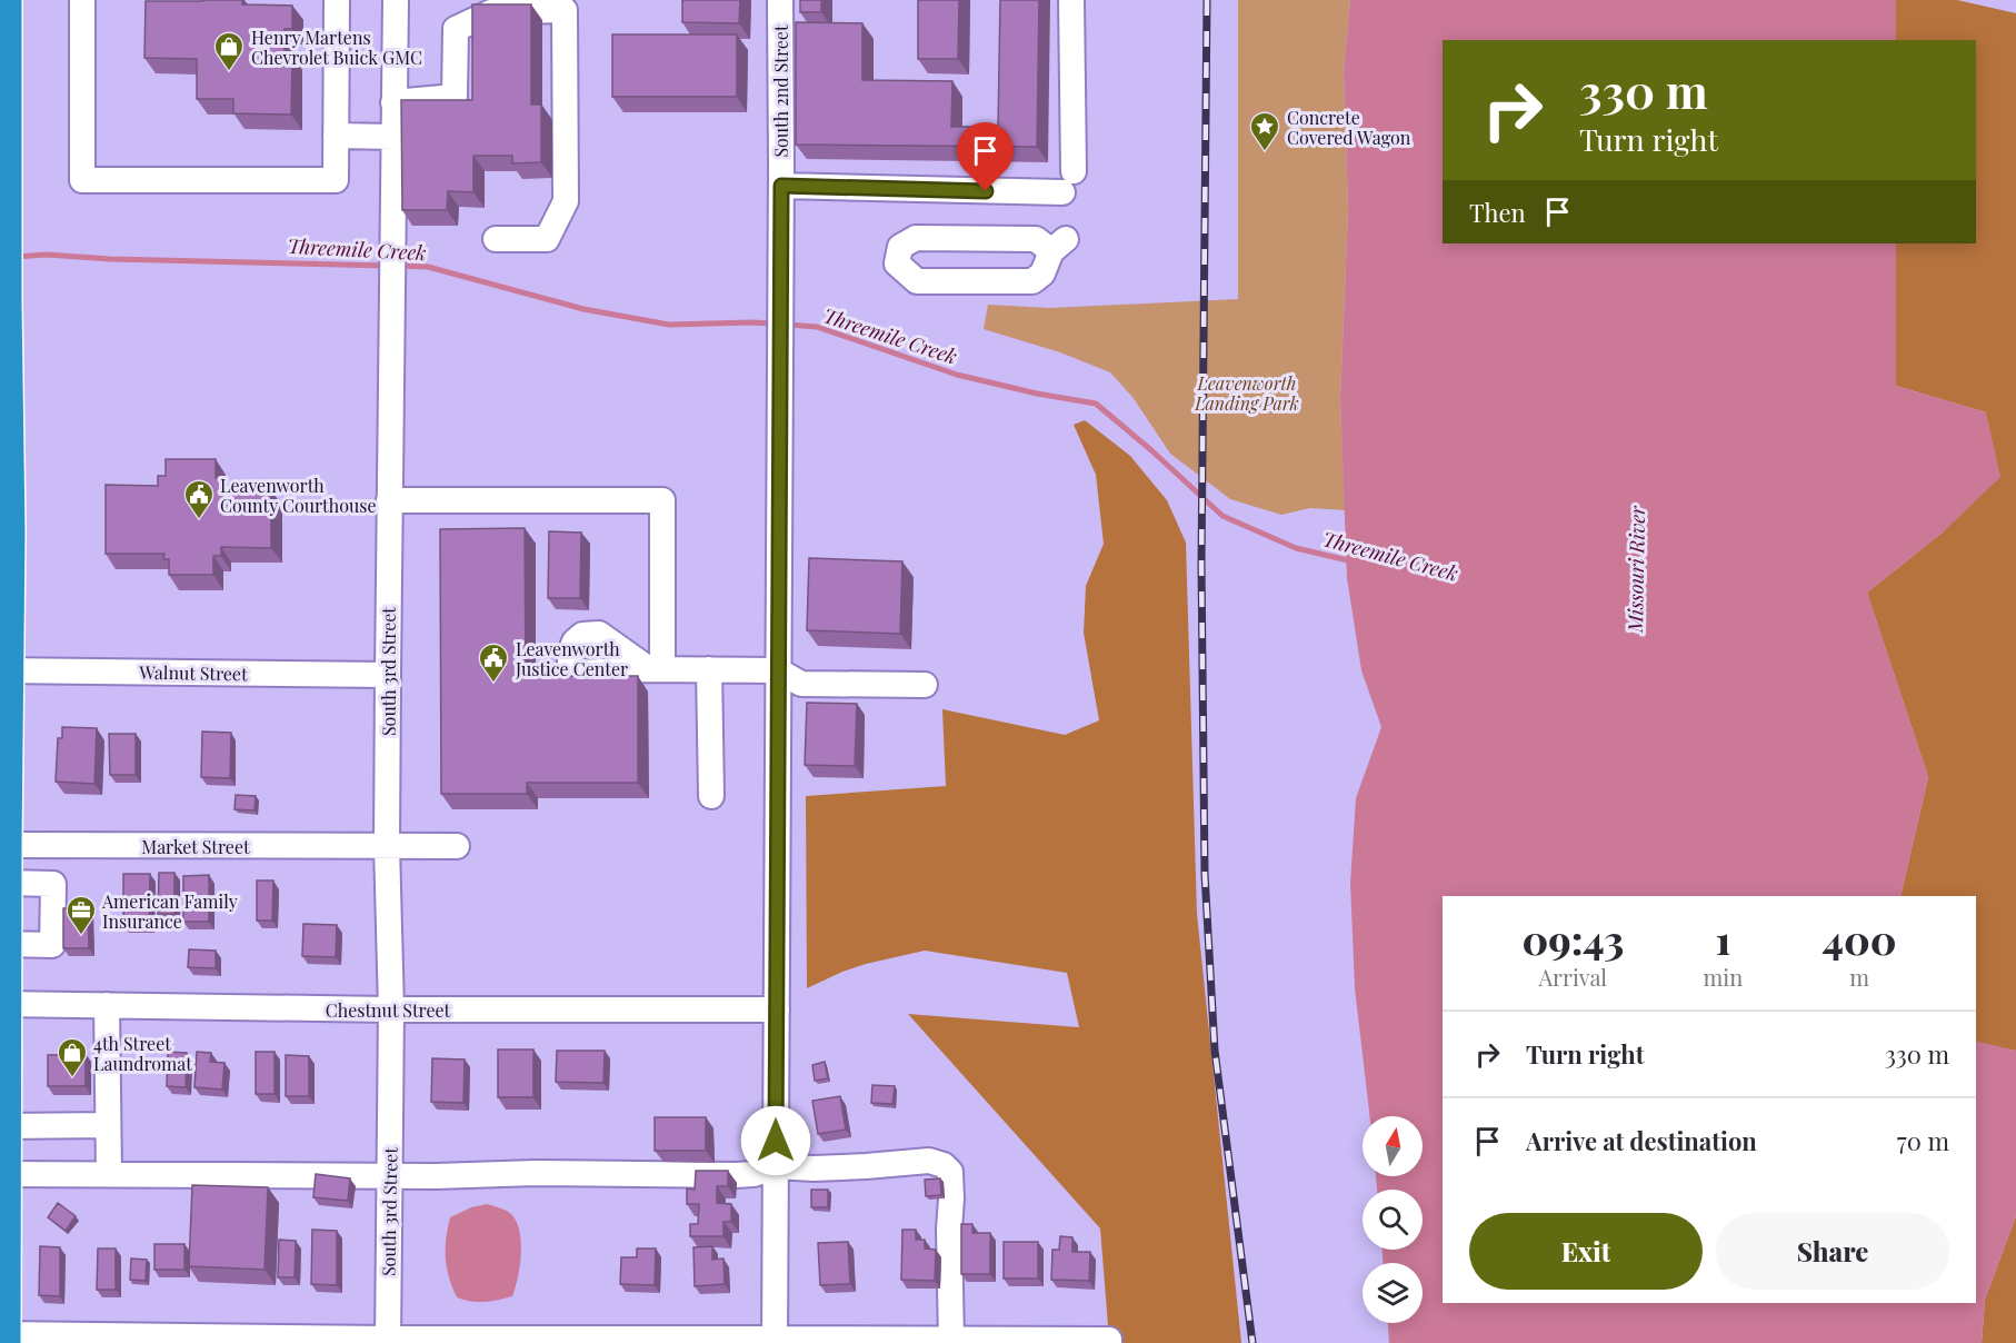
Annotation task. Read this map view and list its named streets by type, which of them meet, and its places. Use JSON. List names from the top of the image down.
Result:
{
  "streets": {
    "street": [
      "South 2nd Street",
      "South 3rd Street",
      "Walnut Street",
      "Market Street",
      "Chestnut Street"
    ]
  },
  "crossings": [
    ["South 2nd Street", "Chestnut Street"],
    ["South 3rd Street", "Walnut Street"],
    ["South 3rd Street", "Market Street"],
    ["South 3rd Street", "Chestnut Street"]
  ],
  "water": ["Threemile Creek", "Missouri River"],
  "parks": ["Leavenworth Landing Park"],
  "places": {
    "shop": ["Henry Martens Chevrolet Buick GMC", "4th Street Laundromat"],
    "place": ["Concrete Covered Wagon"],
    "public building": ["Leavenworth County Courthouse", "Leavenworth Justice Center"],
    "office": ["American Family Insurance"]
  },
  "north": "top",
  "page": {
    "turn": ["330 m", "Turn right"],
    "then": "Then",
    "eta": [
      "09:43",
      "Arrival",
      "1",
      "min",
      "400",
      "m"
    ],
    "list": [
      {
        "name": "Turn right",
        "value": "330 m"
      },
      {
        "name": "Arrive at destination",
        "value": "70 m"
      }
    ],
    "buttons": ["Exit", "Share"]
  }
}
